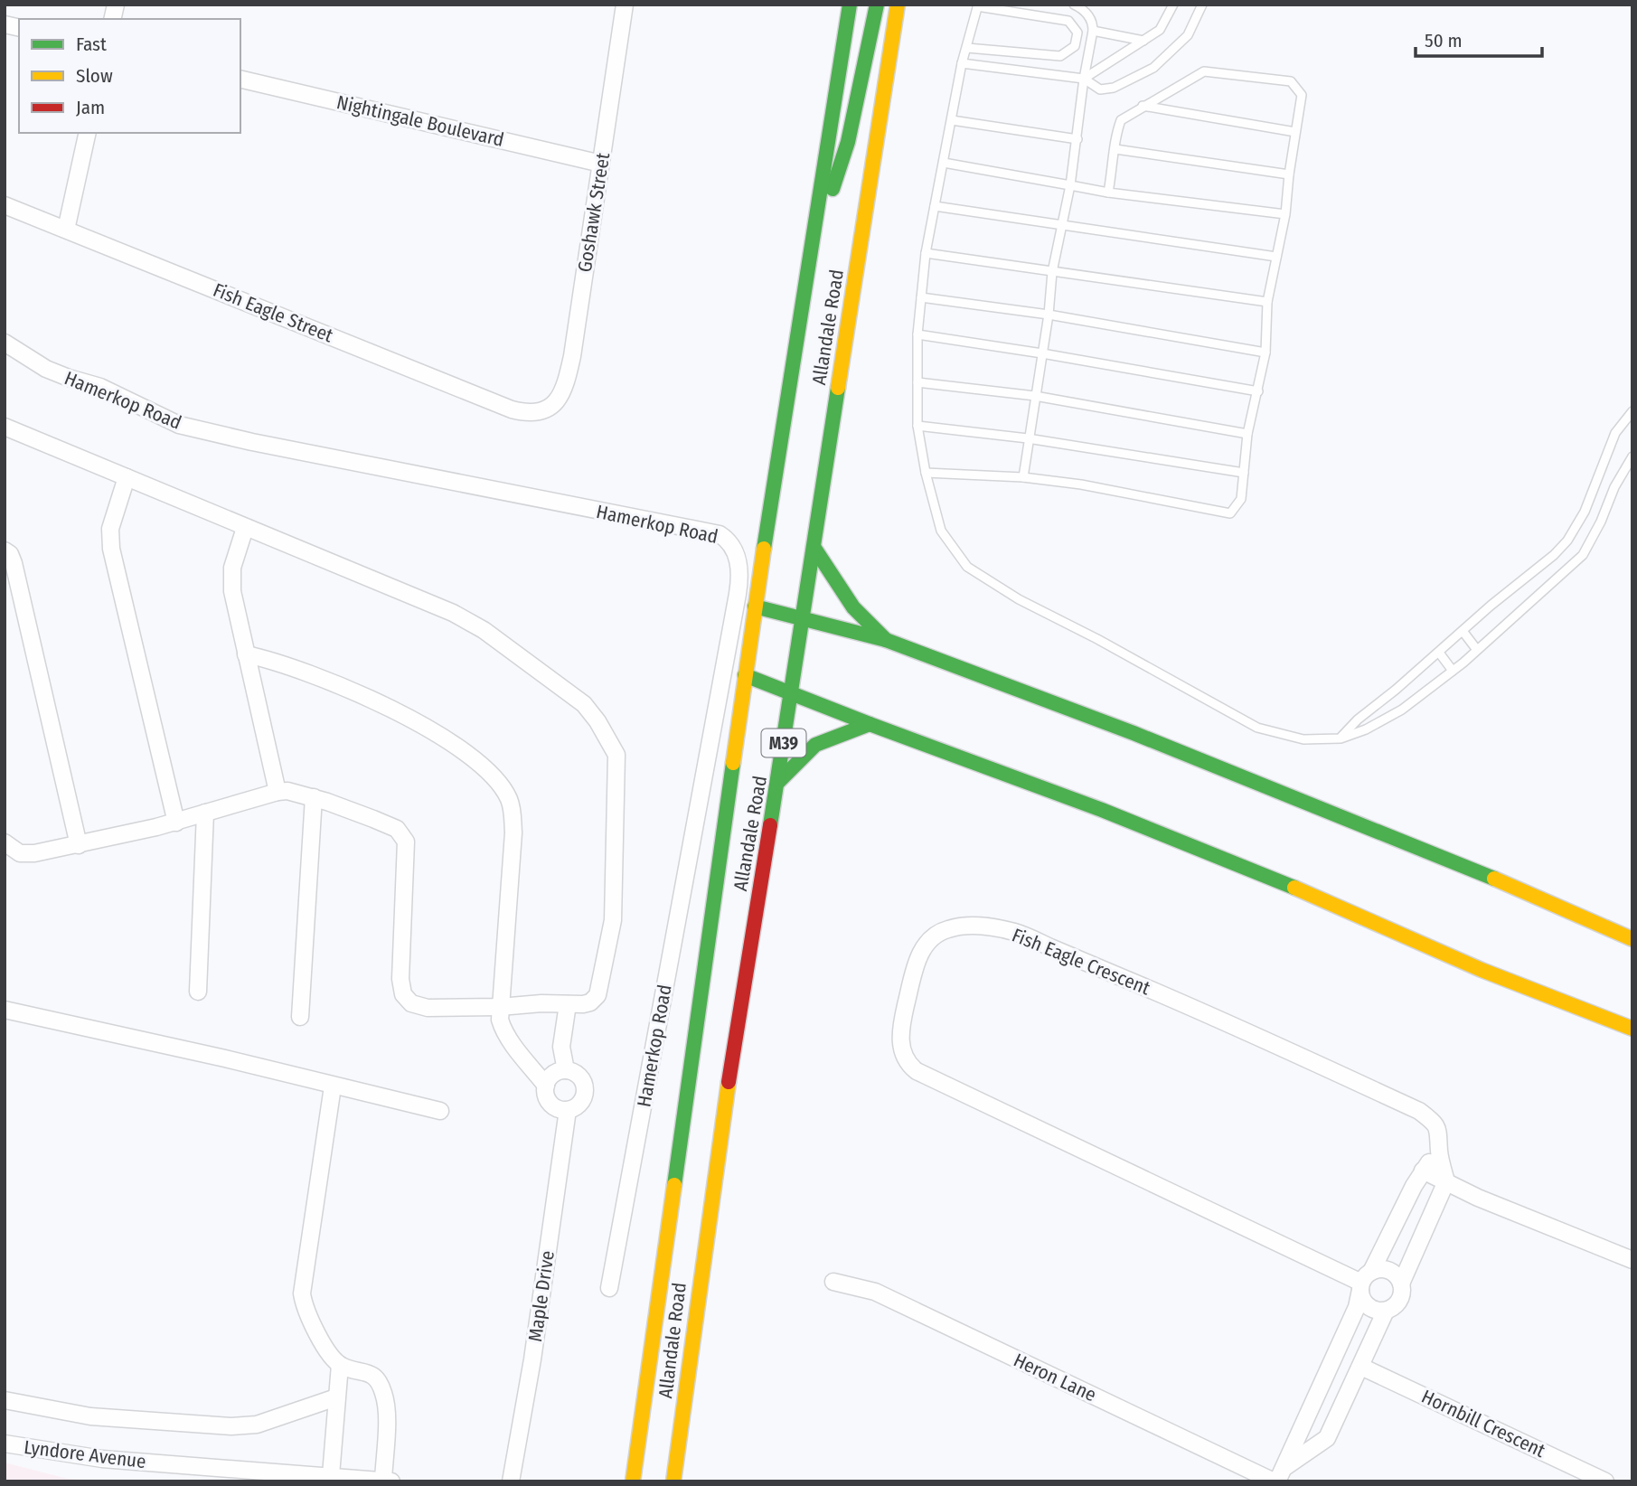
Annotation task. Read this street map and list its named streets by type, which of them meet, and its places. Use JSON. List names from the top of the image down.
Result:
{
  "streets": {
    "main road": ["Allandale Road", "M39"],
    "street": [
      "Nightingale Boulevard",
      "Goshawk Street",
      "Fish Eagle Street",
      "Hamerkop Road",
      "Fish Eagle Crescent",
      "Maple Drive",
      "Heron Lane",
      "Hornbill Crescent",
      "Lyndore Avenue"
    ]
  },
  "crossings": [
    ["Nightingale Boulevard", "Goshawk Street"],
    ["Goshawk Street", "Fish Eagle Street"]
  ],
  "legend": ["Fast", "Slow", "Jam"],
  "scale_bar": "50 m"
}
